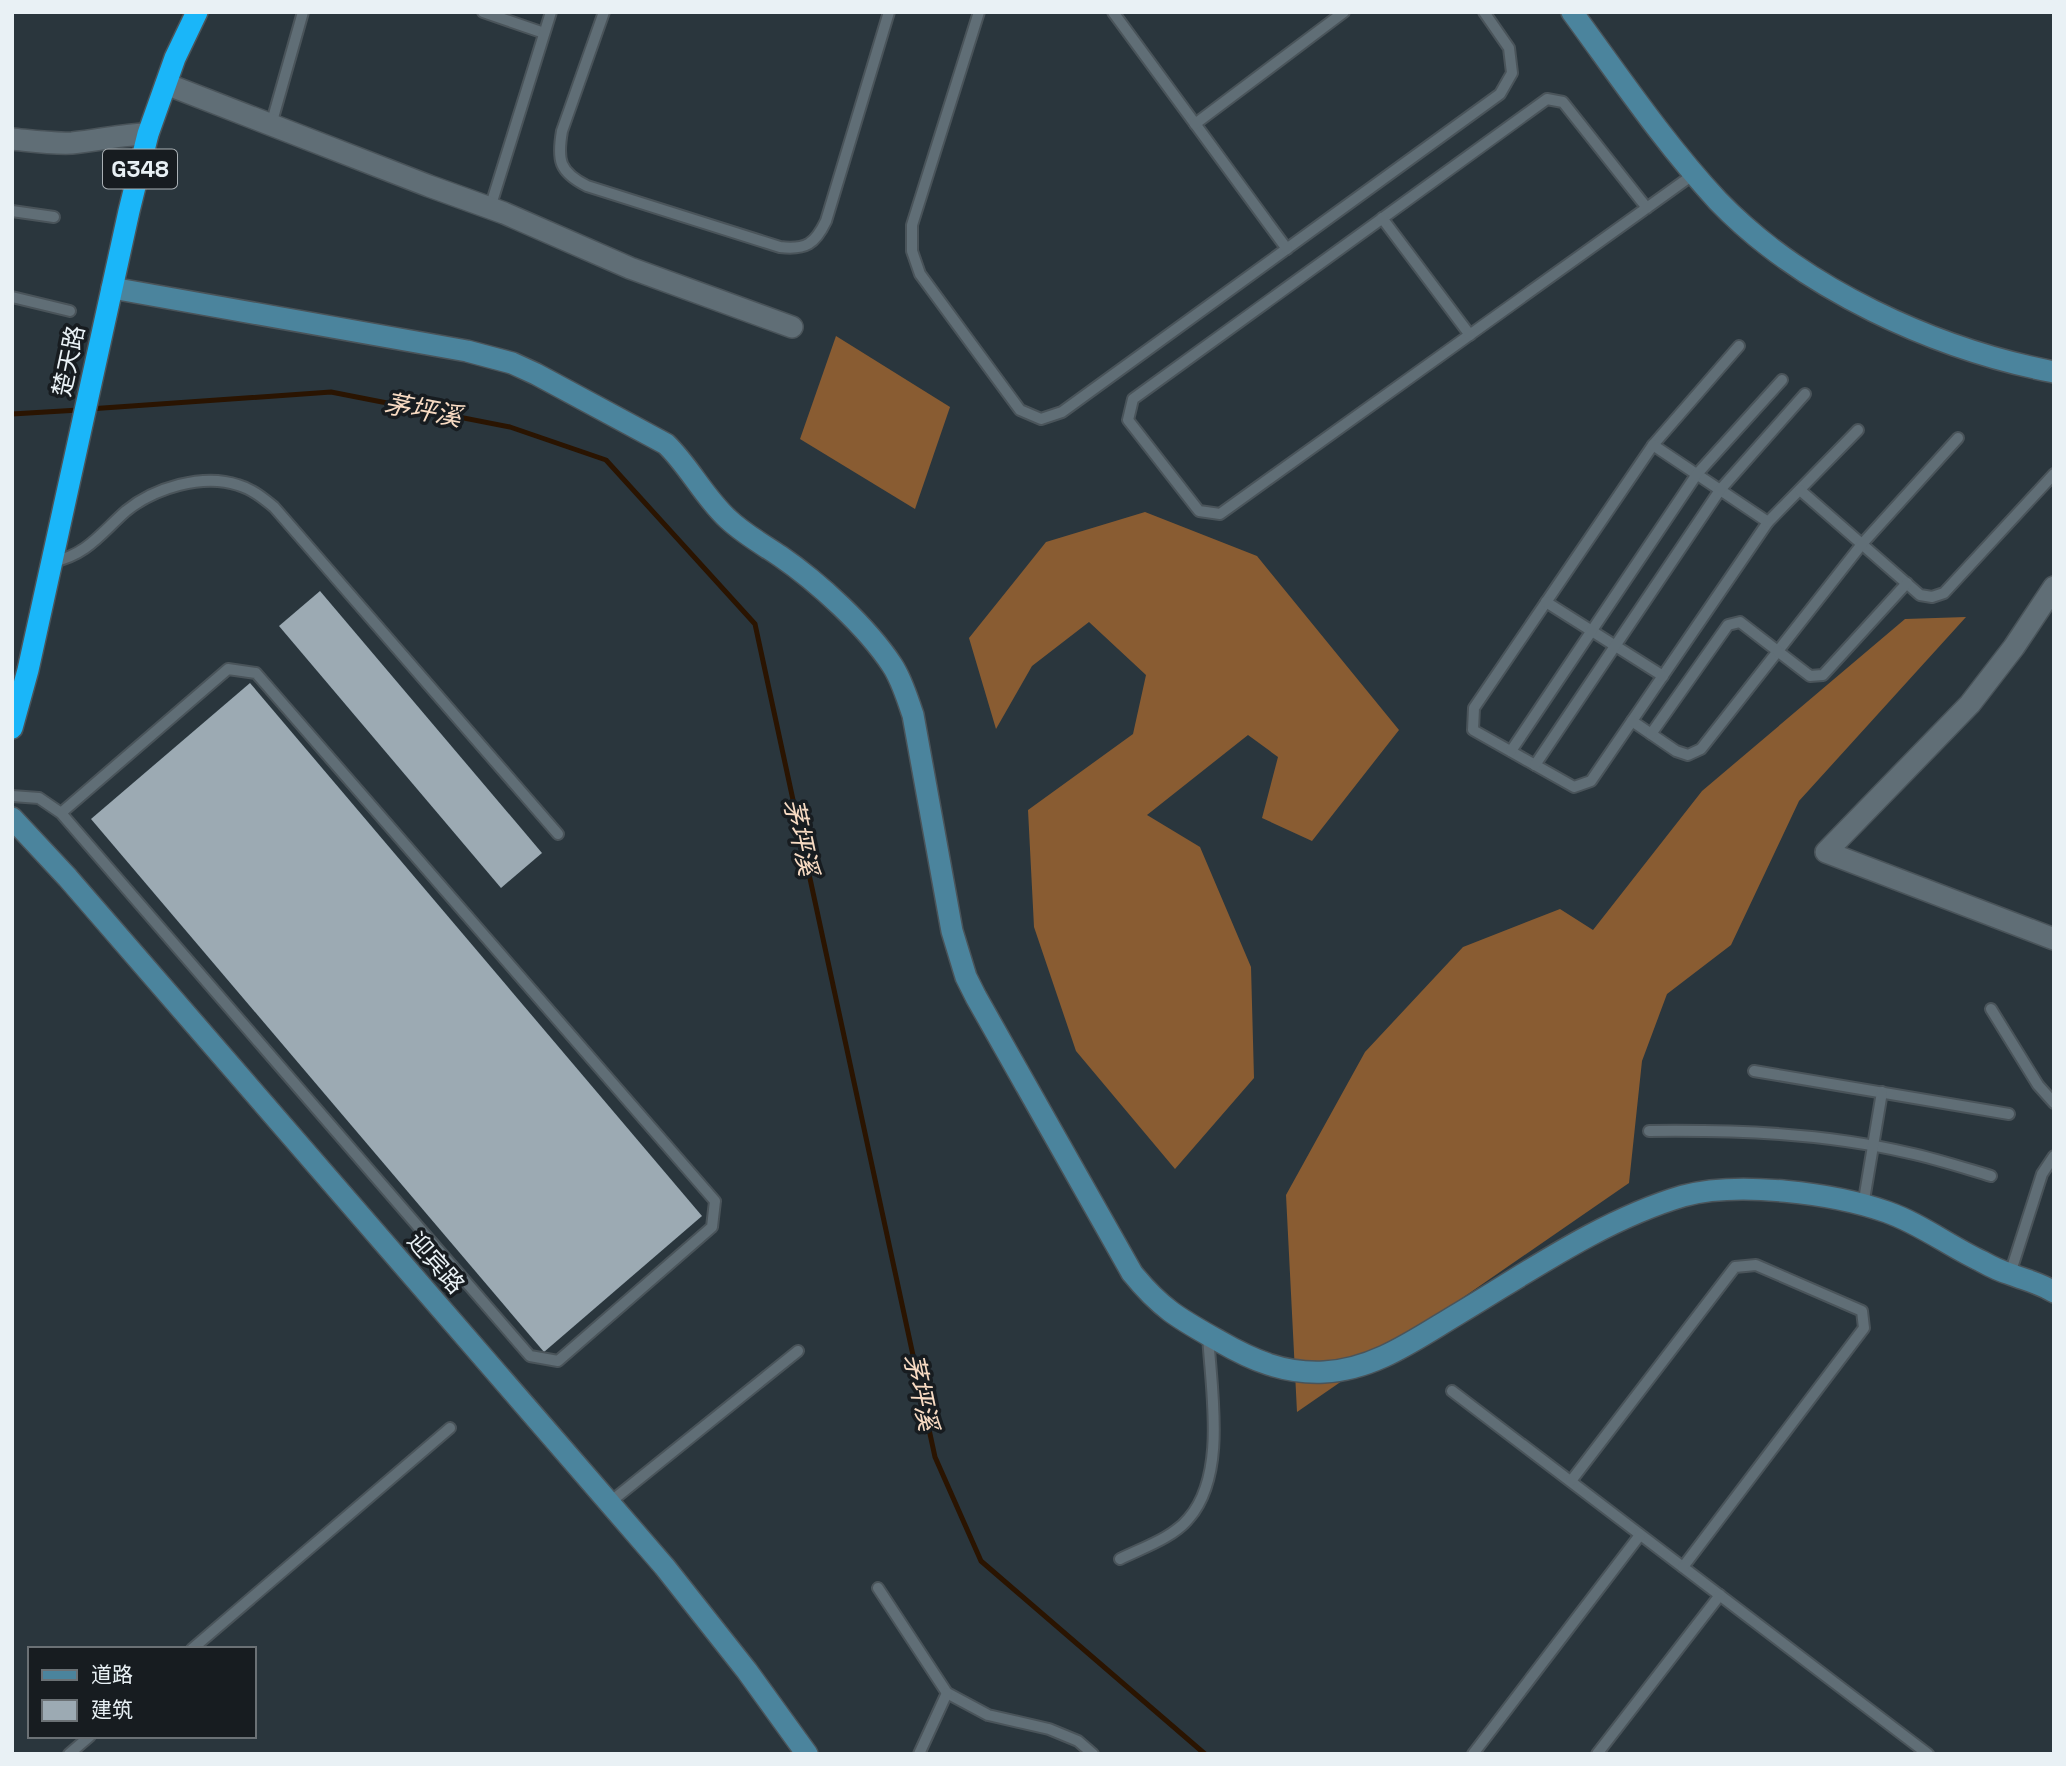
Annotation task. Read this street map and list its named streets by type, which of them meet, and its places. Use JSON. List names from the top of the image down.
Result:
{
  "streets": {
    "highway": ["G348", "楚天路"],
    "street": ["迎宾路"]
  },
  "water": ["茅坪溪"],
  "legend": ["道路", "建筑"]
}
